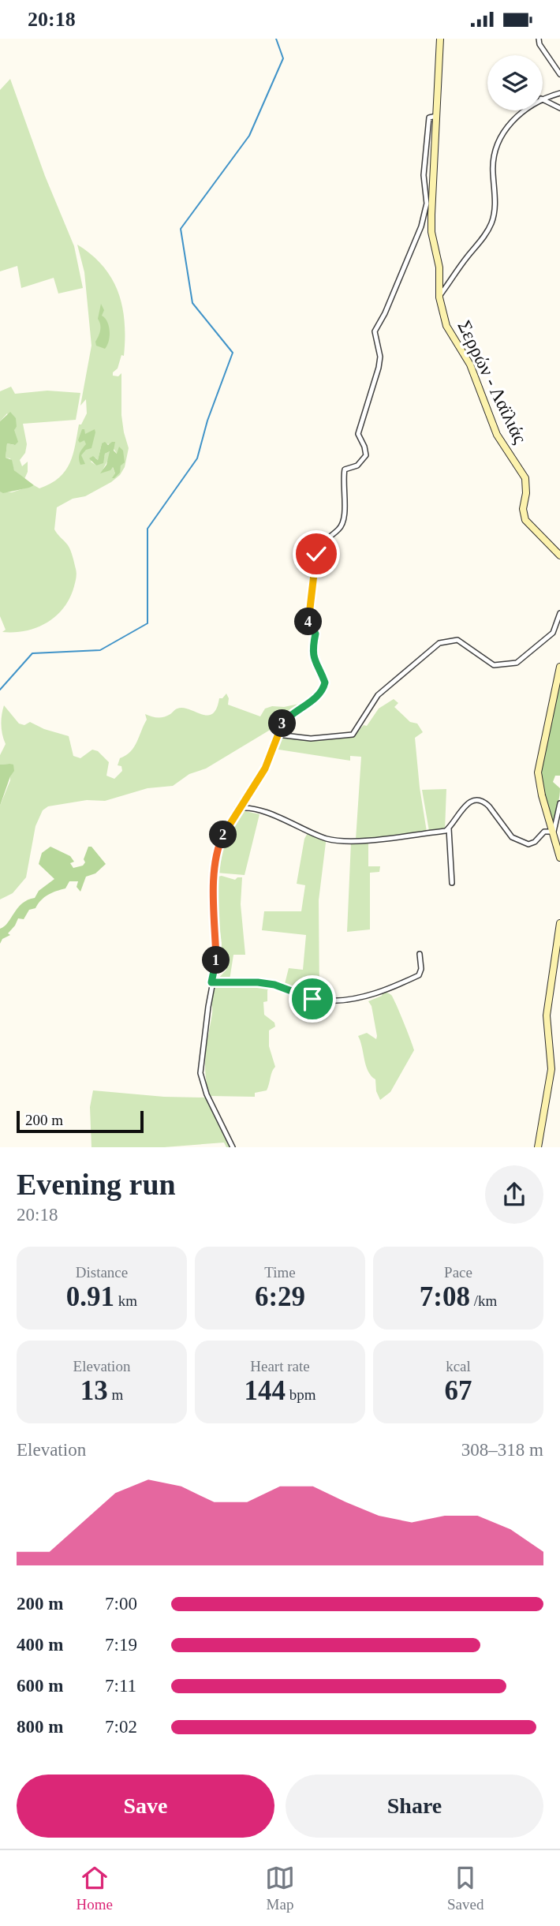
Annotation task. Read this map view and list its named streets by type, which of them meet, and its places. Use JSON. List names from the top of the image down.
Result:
{
  "streets": {
    "main road": ["Σερρών - Λαϊλιάς"]
  },
  "scale_bar": "200 m",
  "page": {
    "status": "20:18",
    "pins": [
      "4",
      "3",
      "2",
      "1"
    ],
    "scale": "200 m",
    "heading": ["Evening run", "20:18"],
    "stats": [
      ["Distance", "0.91 km"],
      ["Time", "6:29"],
      ["Pace", "7:08 /km"],
      ["Elevation", "13 m"],
      ["Heart rate", "144 bpm"],
      ["kcal", "67"]
    ],
    "chart": ["Elevation", "308–318 m"],
    "list": [
      {
        "name": "200 m",
        "note": "7:00"
      },
      {
        "name": "400 m",
        "note": "7:19"
      },
      {
        "name": "600 m",
        "note": "7:11"
      },
      {
        "name": "800 m",
        "note": "7:02"
      }
    ],
    "buttons": ["Save", "Share"],
    "tabs": ["Home", "Map", "Saved"]
  }
}
